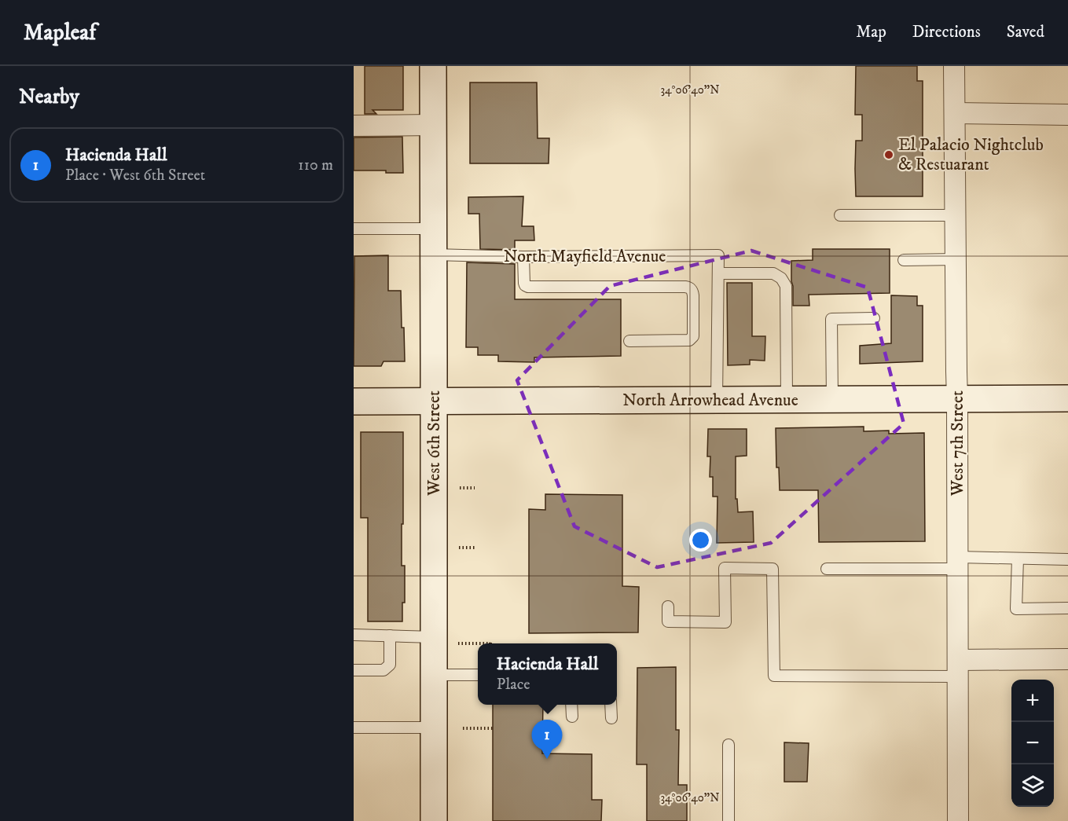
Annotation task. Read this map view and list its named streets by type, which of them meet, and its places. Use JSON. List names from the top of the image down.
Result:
{
  "streets": {
    "street": ["North Arrowhead Avenue", "West 6th Street", "West 7th Street"],
    "lane": ["North Mayfield Avenue"]
  },
  "crossings": [
    ["North Mayfield Avenue", "West 6th Street"],
    ["North Arrowhead Avenue", "West 6th Street"],
    ["North Arrowhead Avenue", "West 7th Street"]
  ],
  "places": ["El Palacio Nightclub & Restuarant"],
  "page": {
    "header": "Mapleaf",
    "nav": ["Map", "Directions", "Saved"],
    "heading": "Nearby",
    "list": [
      {
        "mark": "1",
        "name": "Hacienda Hall",
        "note": "Place · West 6th Street",
        "value": "110 m"
      }
    ],
    "popup": ["Hacienda Hall", "Place"],
    "map_buttons": ["+", "−"],
    "pins": "1"
  },
  "coordinates": ["34°06'40\"N"]
}
